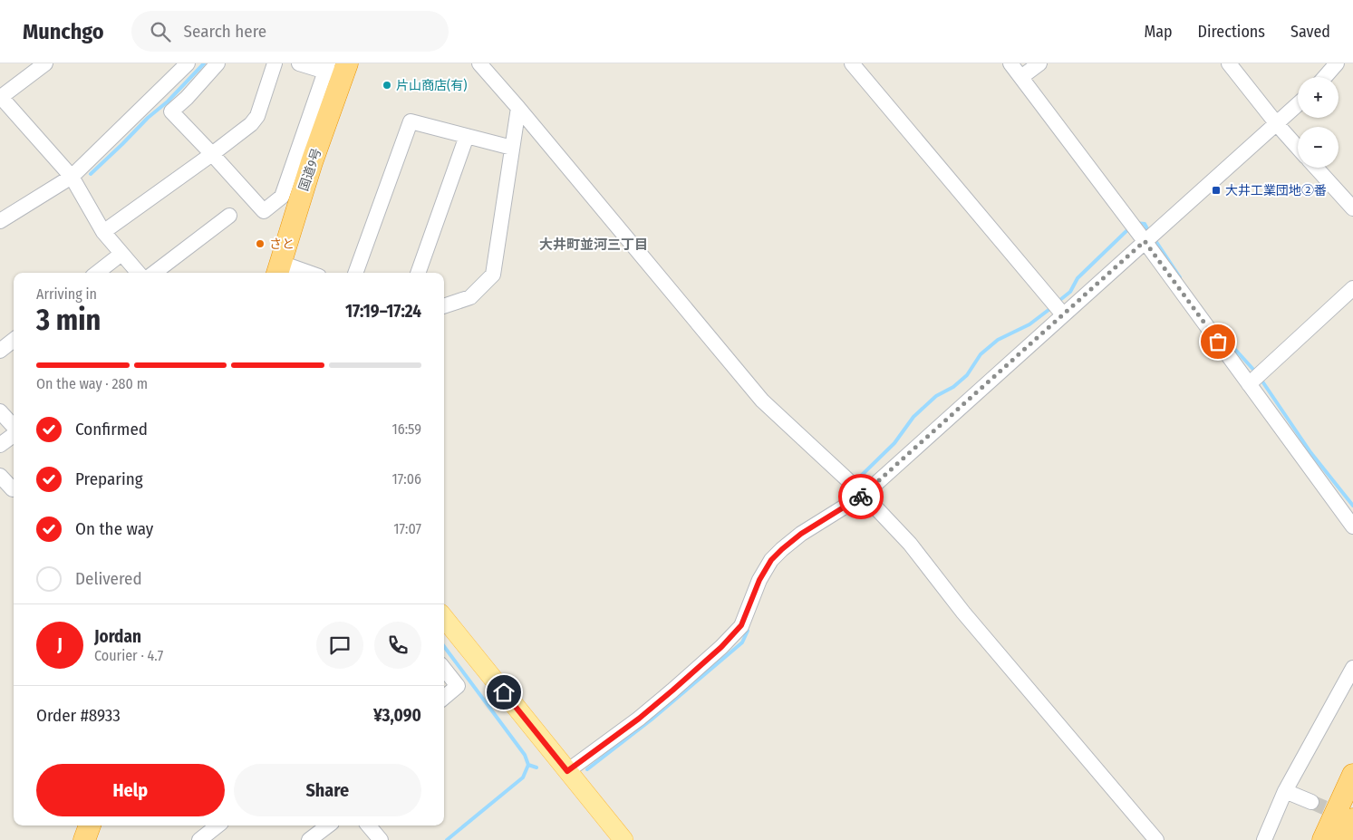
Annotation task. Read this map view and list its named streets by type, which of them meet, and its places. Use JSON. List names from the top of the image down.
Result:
{
  "streets": {
    "highway": ["国道9号"]
  },
  "districts": ["大井町並河三丁目"],
  "places": {
    "other": ["片山商店(有)", "さと"],
    "transit": ["大井工業団地②番"]
  },
  "page": {
    "header": "Munchgo",
    "search": "Search here",
    "nav": ["Map", "Directions", "Saved"],
    "map_buttons": ["+", "−"],
    "heading": ["3 min", "Arriving in", "17:19–17:24"],
    "panel": [
      "Jordan",
      "Courier · 4.7",
      "Order #8933",
      "¥3,090"
    ],
    "bar": "On the way · 280 m",
    "list": [
      ["Confirmed", "16:59"],
      ["Preparing", "17:06"],
      ["On the way", "17:07"],
      "Delivered"
    ],
    "round": "J",
    "buttons": ["Help", "Share"]
  }
}
